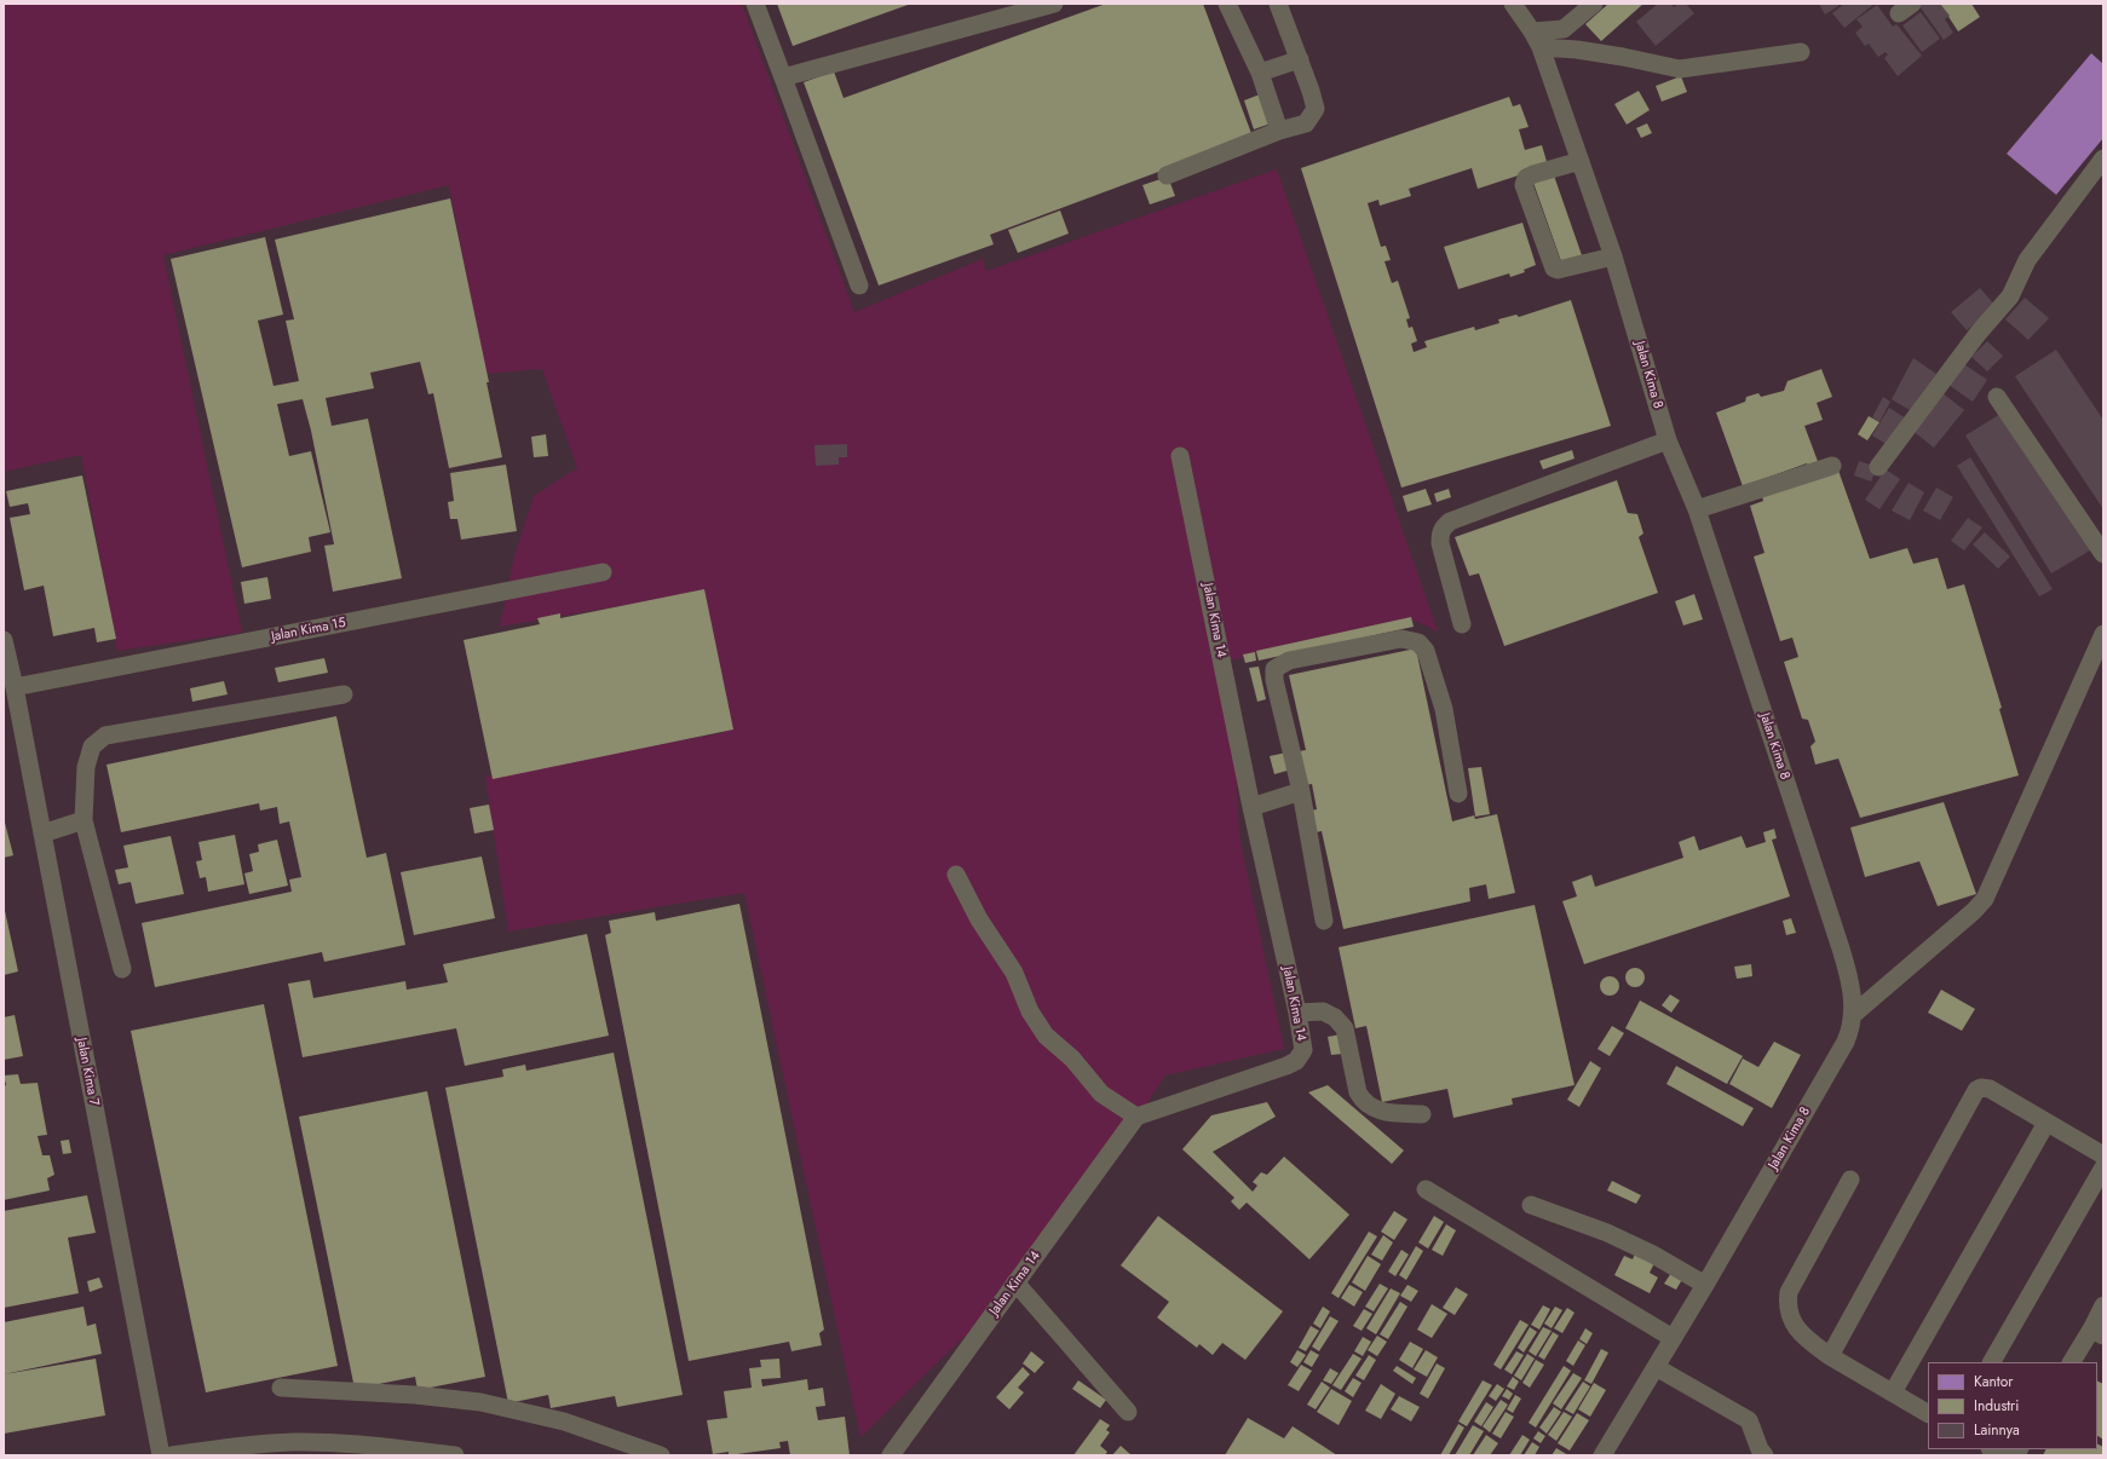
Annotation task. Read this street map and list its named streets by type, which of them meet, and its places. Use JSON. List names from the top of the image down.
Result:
{
  "streets": {
    "street": [
      "Jalan Kima 8",
      "Jalan Kima 14",
      "Jalan Kima 15",
      "Jalan Kima 7"
    ]
  },
  "crossings": [
    ["Jalan Kima 15", "Jalan Kima 7"]
  ],
  "legend": ["Kantor", "Industri", "Lainnya"]
}
